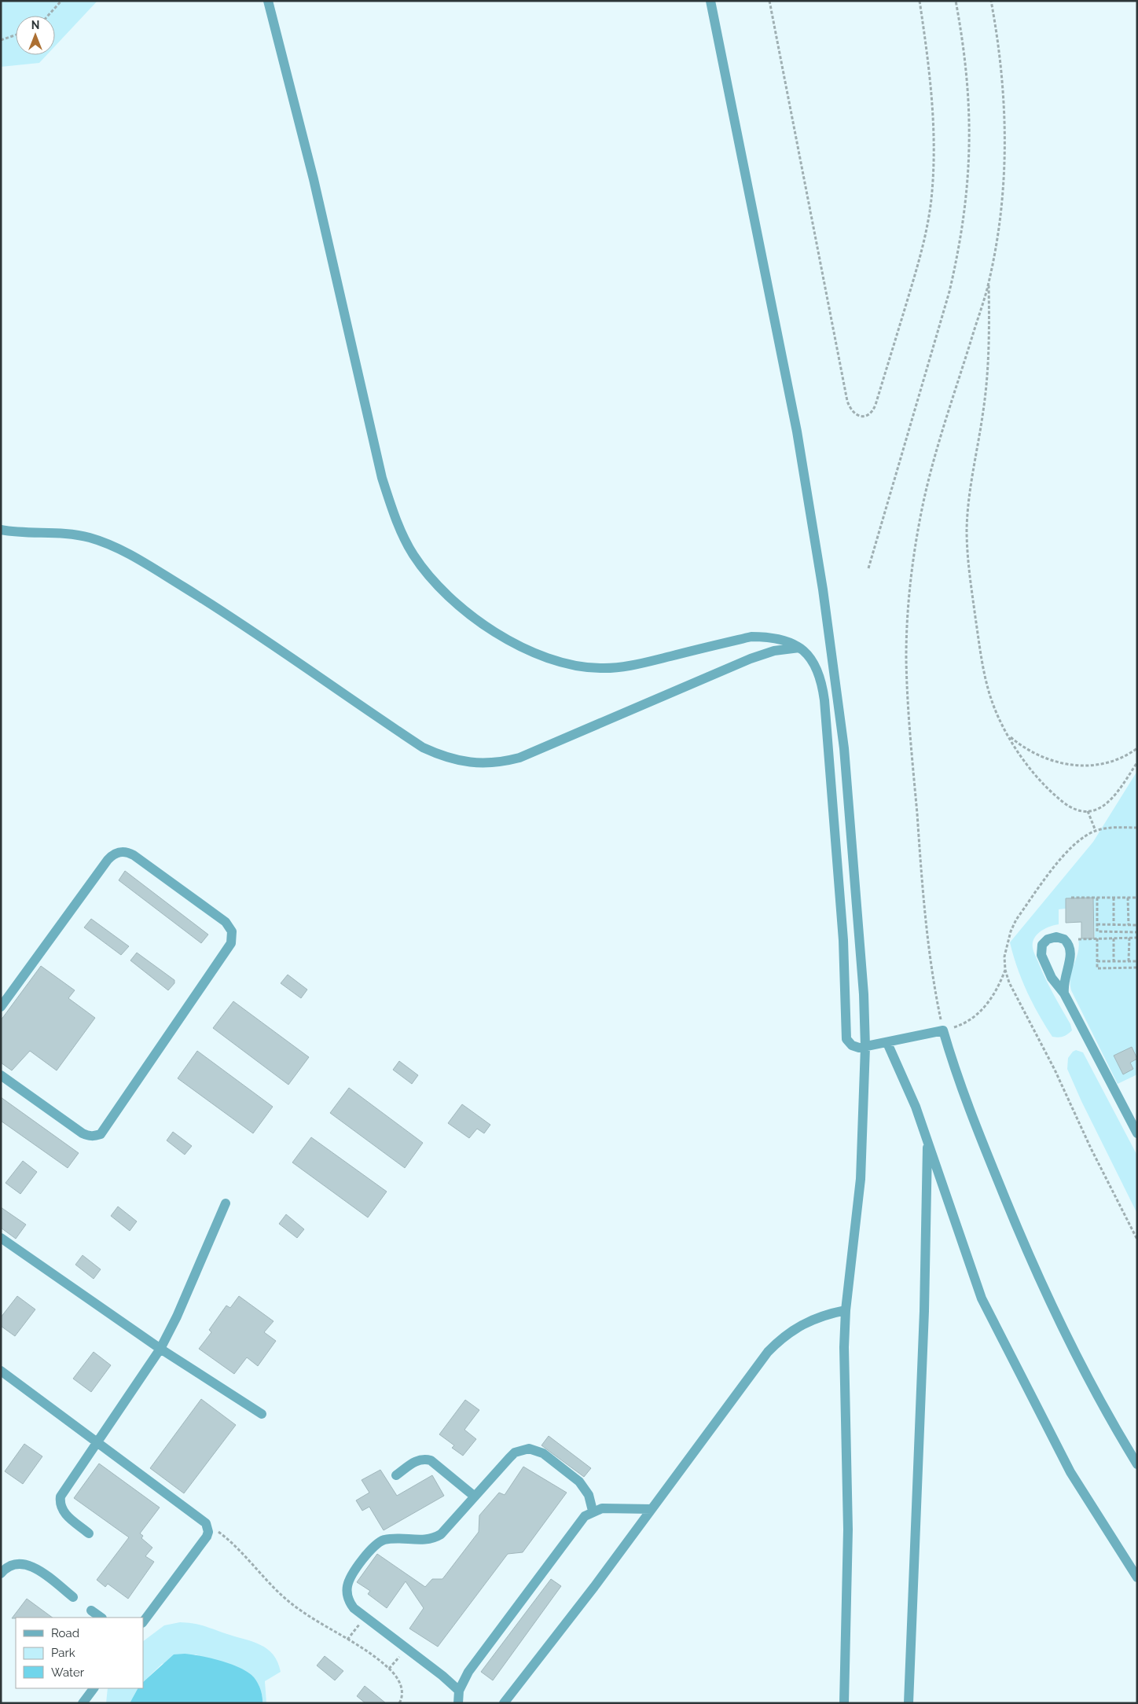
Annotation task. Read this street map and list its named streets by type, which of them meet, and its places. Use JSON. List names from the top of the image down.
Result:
{
  "legend": ["Road", "Park", "Water"],
  "north": "top"
}
